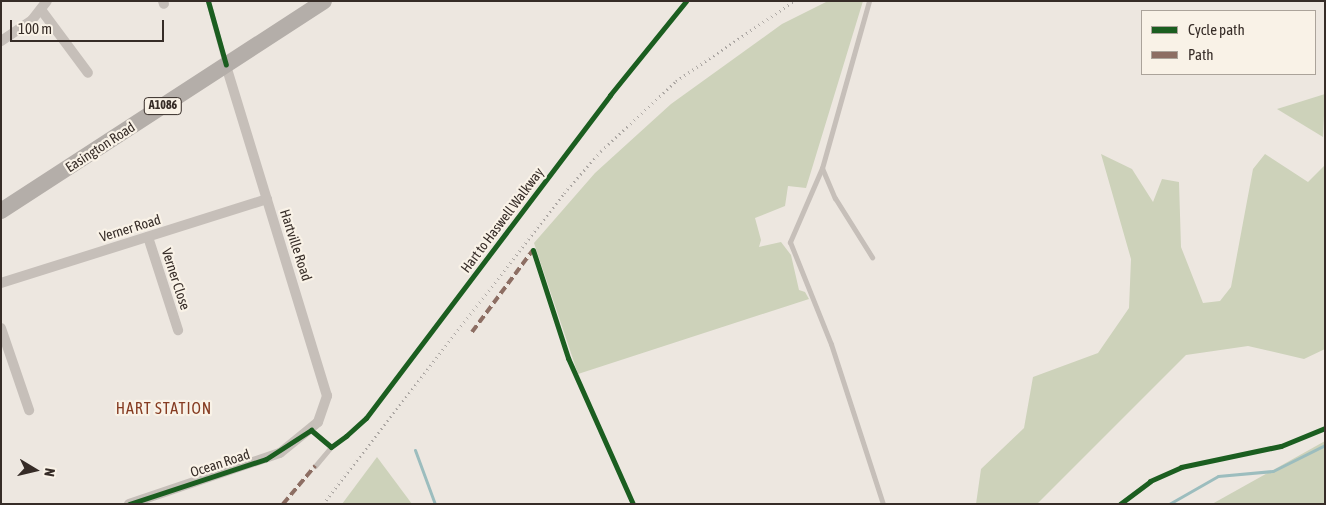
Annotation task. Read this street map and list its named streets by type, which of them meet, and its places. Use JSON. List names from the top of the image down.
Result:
{
  "streets": {
    "main road": ["A1086", "Easington Road"],
    "street": [
      "Verner Road",
      "Hartville Road",
      "Verner Close",
      "Ocean Road"
    ],
    "cycle path": ["Hart to Haswell Walkway"]
  },
  "crossings": [
    ["Easington Road", "Hartville Road"],
    ["Verner Road", "Hartville Road"],
    ["Verner Road", "Verner Close"],
    ["Hartville Road", "Ocean Road"]
  ],
  "districts": ["HART STATION"],
  "legend": ["Cycle path", "Path"],
  "scale_bar": "100 m",
  "north": "right"
}
